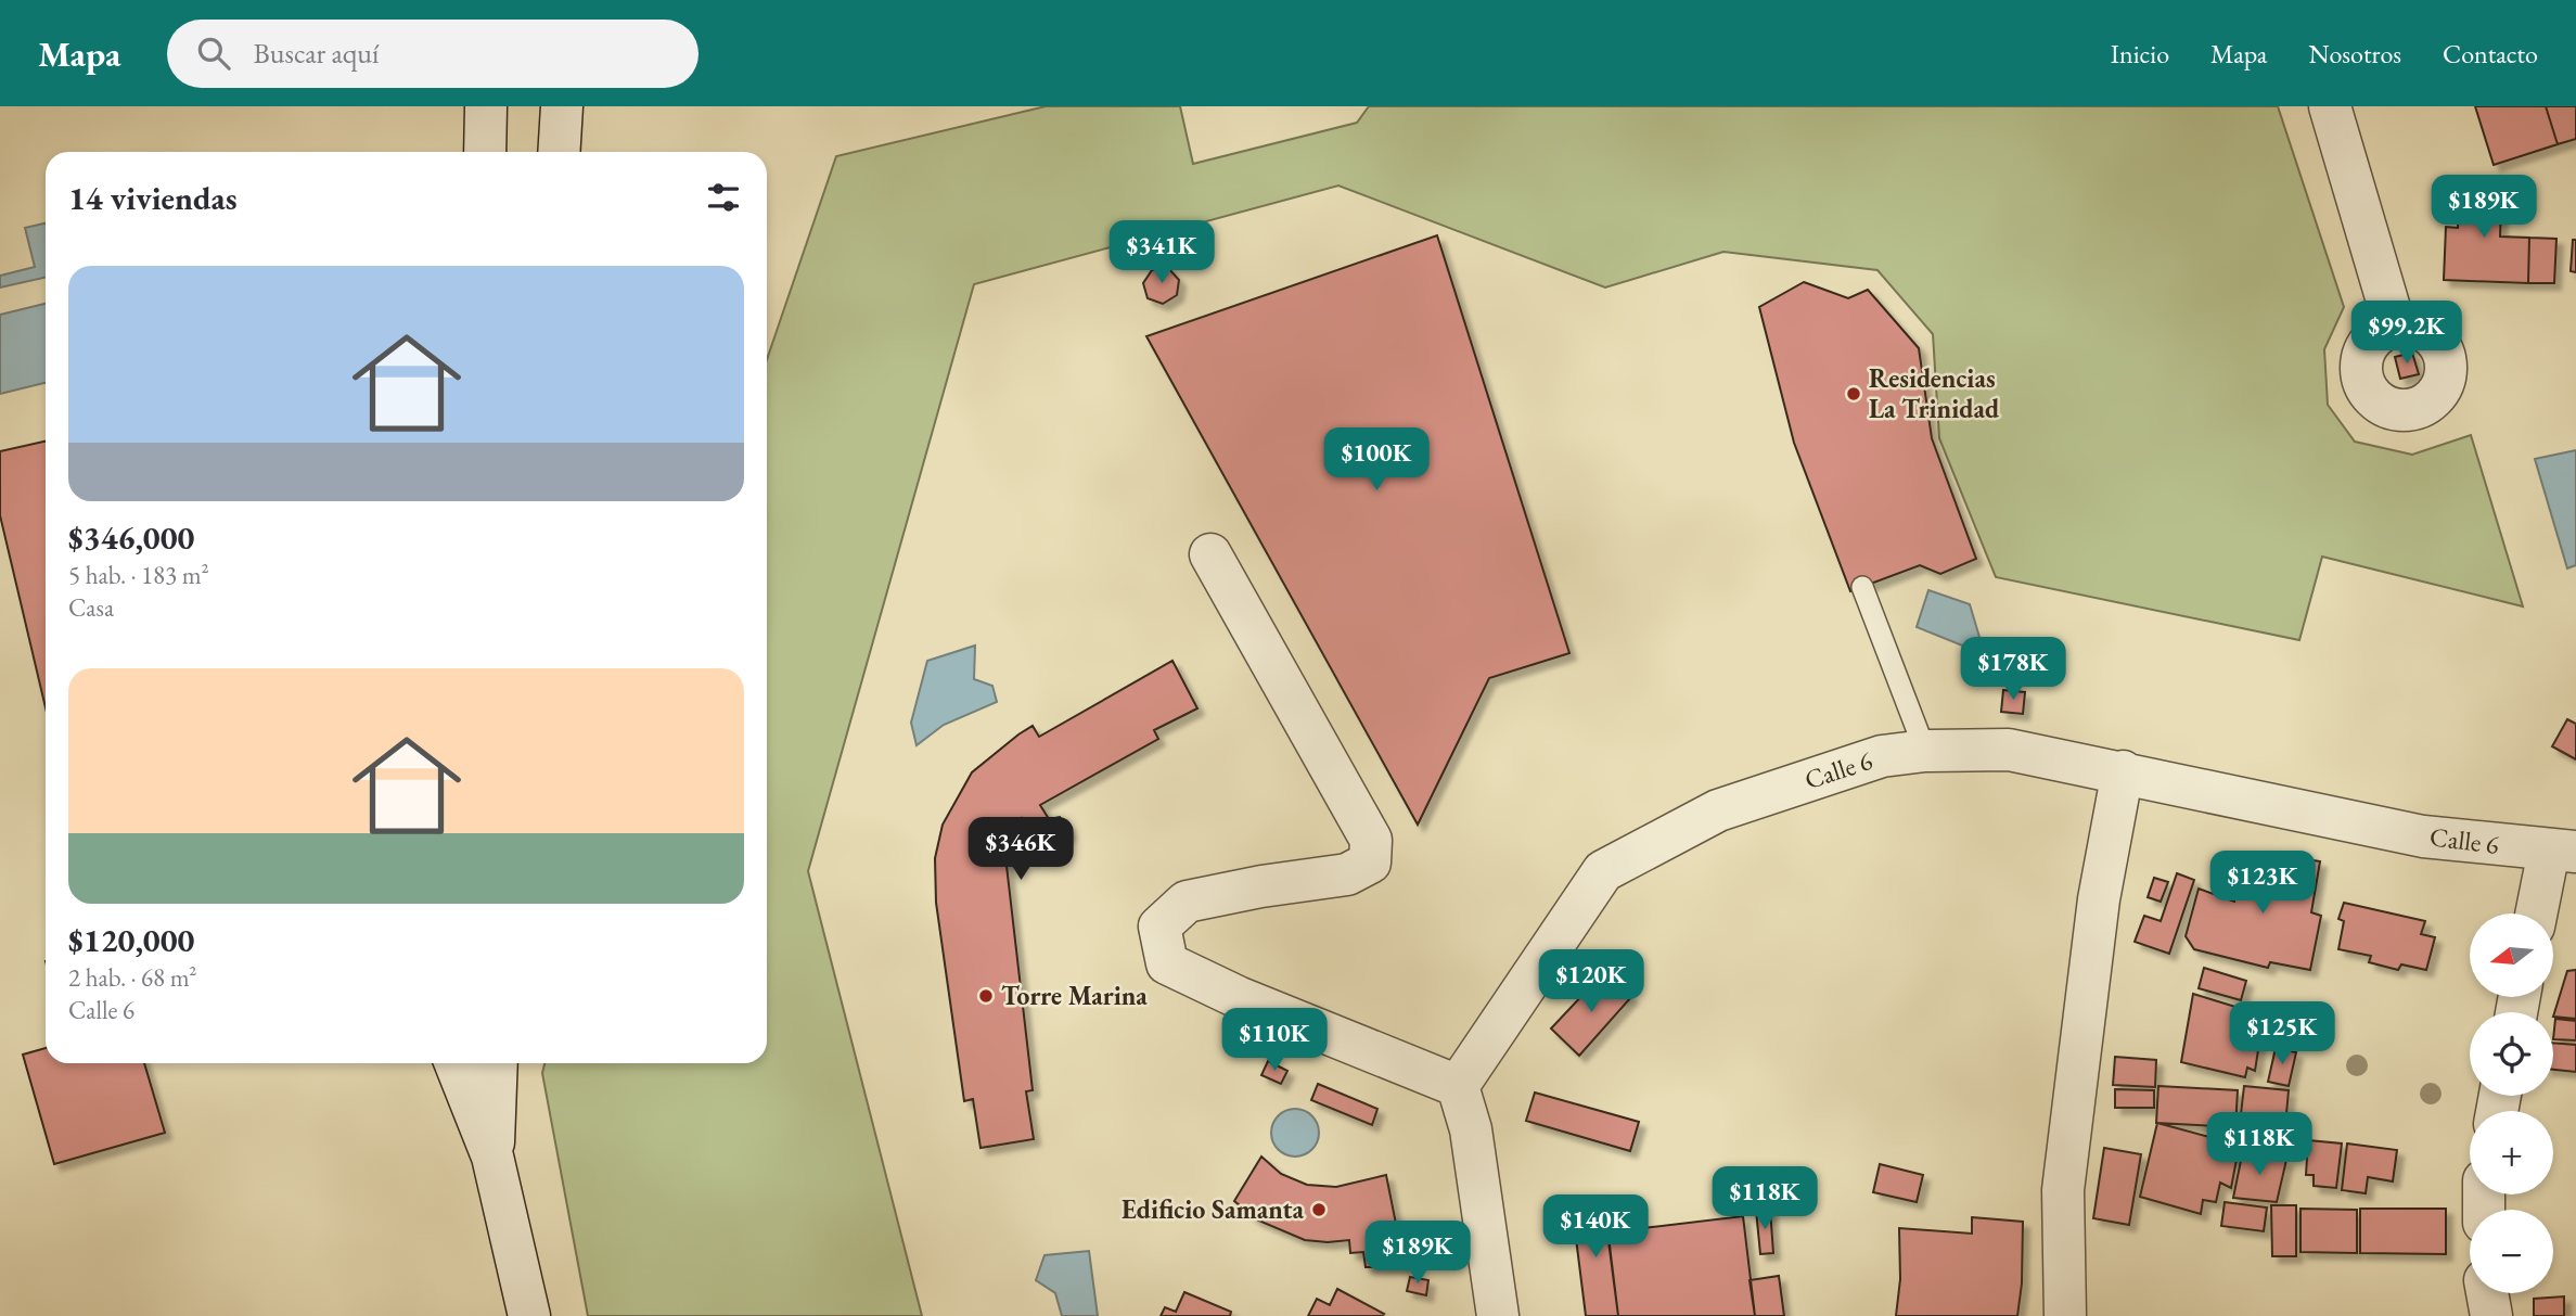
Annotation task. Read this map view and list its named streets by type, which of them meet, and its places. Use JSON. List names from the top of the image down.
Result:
{
  "streets": {
    "street": ["Calle 6"]
  },
  "places": ["Residencias La Trinidad", "Torre Marina", "Edificio Samanta"],
  "north": "left",
  "page": {
    "header": "Mapa",
    "search": "Buscar aquí",
    "nav": [
      "Inicio",
      "Mapa",
      "Nosotros",
      "Contacto"
    ],
    "heading": "14 viviendas",
    "price": [
      "$189K",
      "$341K",
      "$99.2K",
      "$100K",
      "$178K",
      "$346K",
      "$123K",
      "$120K",
      "$125K",
      "$110K",
      "$118K",
      "$118K",
      "$140K",
      "$189K"
    ],
    "list": [
      {
        "name": "$346,000",
        "note": "5 hab. · 183 m² · Casa"
      },
      {
        "name": "$120,000",
        "note": "2 hab. · 68 m² · Calle 6"
      }
    ],
    "map_buttons": ["+", "−"]
  }
}
